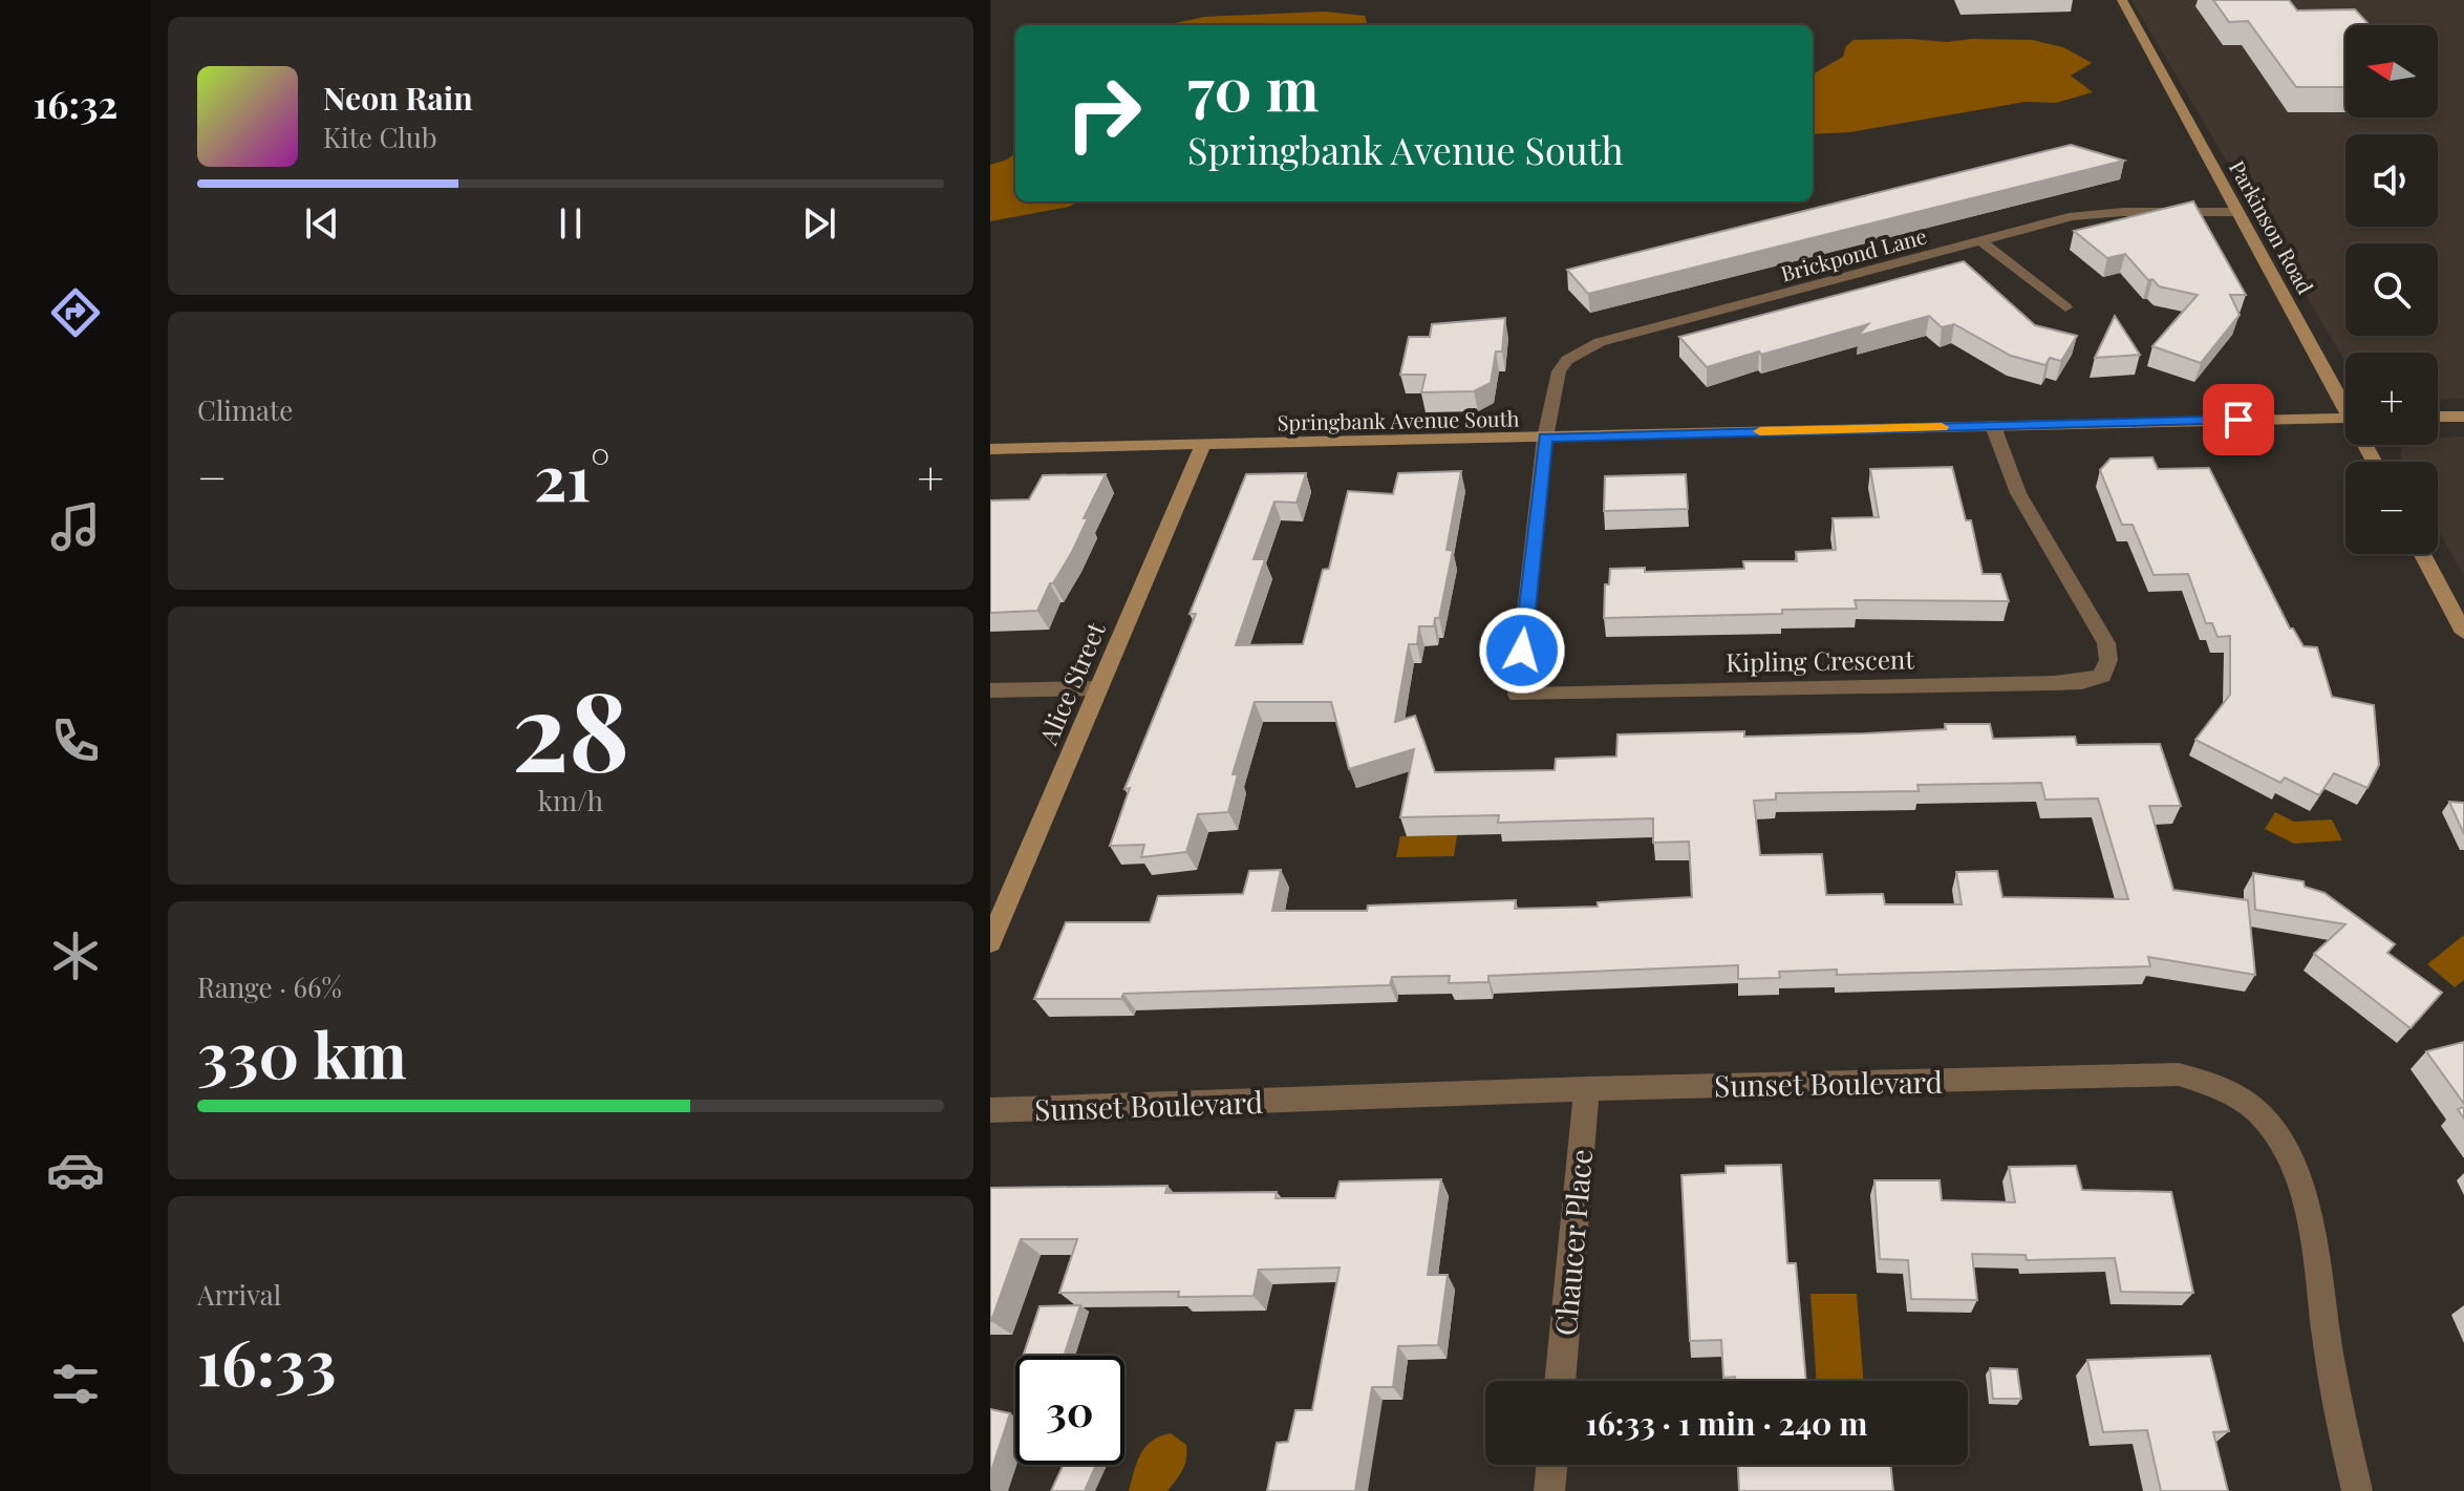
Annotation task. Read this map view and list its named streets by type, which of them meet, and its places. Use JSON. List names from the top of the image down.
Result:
{
  "streets": {
    "main road": ["Parkinson Road", "Springbank Avenue South", "Alice Street"],
    "street": [
      "Brickpond Lane",
      "Kipling Crescent",
      "Sunset Boulevard",
      "Chaucer Place"
    ]
  },
  "crossings": [
    ["Parkinson Road", "Brickpond Lane"],
    ["Brickpond Lane", "Springbank Avenue South"],
    ["Brickpond Lane", "Kipling Crescent"],
    ["Springbank Avenue South", "Kipling Crescent"],
    ["Springbank Avenue South", "Alice Street"],
    ["Sunset Boulevard", "Chaucer Place"]
  ],
  "north": "left",
  "page": {
    "tabs": "16:32",
    "map_buttons": ["+", "−"],
    "turn": ["70 m", "Springbank Avenue South"],
    "song": ["Neon Rain", "Kite Club"],
    "tile": [
      "Climate",
      ["28", "km/h"],
      ["Range · 66%", "330 km"],
      ["Arrival", "16:33"]
    ],
    "heat": ["−", "21°", "+"],
    "limit": "30",
    "trip": "16:33 · 1 min · 240 m"
  }
}
